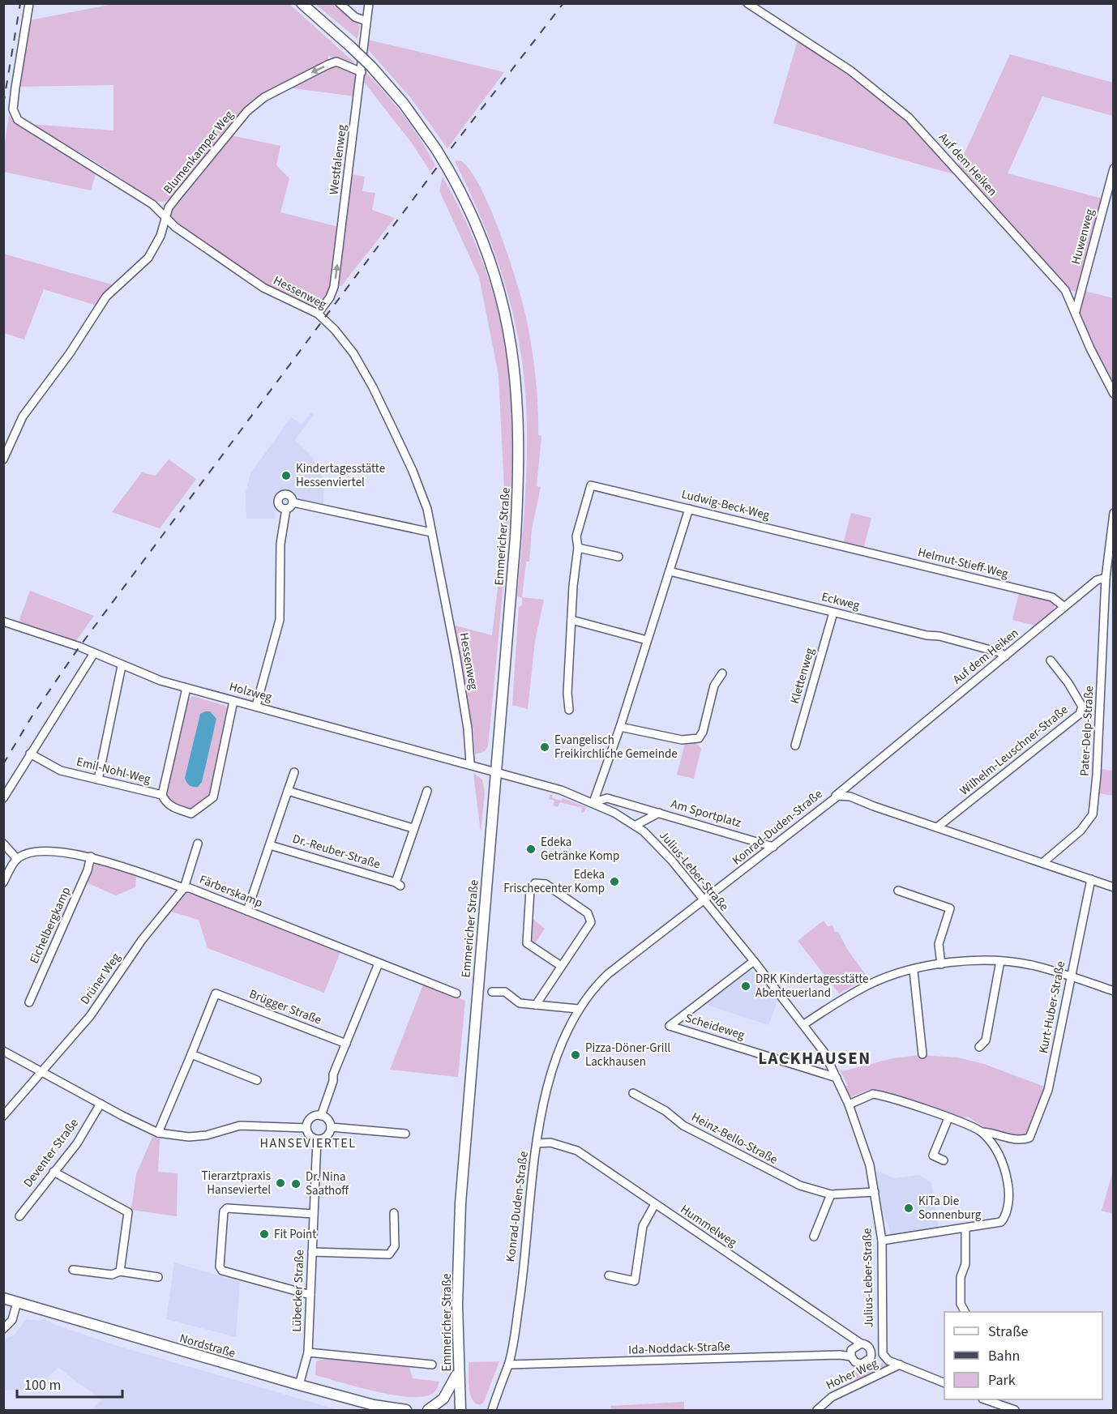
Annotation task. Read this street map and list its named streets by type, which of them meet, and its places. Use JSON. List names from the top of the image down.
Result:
{
  "streets": {
    "main road": ["Emmericher Straße", "Nordstraße"],
    "street": [
      "Blumenkamper Weg",
      "Westfalenweg",
      "Auf dem Heiken",
      "Huwenweg",
      "Hessenweg",
      "Ludwig-Beck-Weg",
      "Helmut-Stieff-Weg",
      "Eckweg",
      "Klettenweg",
      "Holzweg",
      "Pater-Delp-Straße",
      "Wilhelm-Leuschner-Straße",
      "Emil-Nohl-Weg",
      "Am Sportplatz",
      "Konrad-Duden-Straße",
      "Dr.-Reuber-Straße",
      "Julius-Leber-Straße",
      "Färberskamp",
      "Eichelbergkamp",
      "Drüner Weg",
      "Brügger Straße",
      "Kurt-Huber-Straße",
      "Scheideweg",
      "Heinz-Bello-Straße",
      "Deventer Straße",
      "Hummelweg",
      "Lübecker Straße",
      "Ida-Noddack-Straße",
      "Hoher Weg"
    ]
  },
  "crossings": [
    ["Blumenkamper Weg", "Westfalenweg"],
    ["Blumenkamper Weg", "Hessenweg"],
    ["Westfalenweg", "Hessenweg"],
    ["Auf dem Heiken", "Huwenweg"],
    ["Auf dem Heiken", "Helmut-Stieff-Weg"],
    ["Auf dem Heiken", "Eckweg"],
    ["Auf dem Heiken", "Pater-Delp-Straße"],
    ["Auf dem Heiken", "Konrad-Duden-Straße"],
    ["Hessenweg", "Holzweg"],
    ["Ludwig-Beck-Weg", "Helmut-Stieff-Weg"],
    ["Emmericher Straße", "Holzweg"],
    ["Emmericher Straße", "Julius-Leber-Straße"],
    ["Eckweg", "Klettenweg"],
    ["Holzweg", "Emil-Nohl-Weg"],
    ["Holzweg", "Julius-Leber-Straße"],
    ["Pater-Delp-Straße", "Konrad-Duden-Straße"],
    ["Wilhelm-Leuschner-Straße", "Konrad-Duden-Straße"],
    ["Am Sportplatz", "Konrad-Duden-Straße"],
    ["Am Sportplatz", "Julius-Leber-Straße"],
    ["Konrad-Duden-Straße", "Julius-Leber-Straße"],
    ["Konrad-Duden-Straße", "Kurt-Huber-Straße"],
    ["Konrad-Duden-Straße", "Hummelweg"],
    ["Konrad-Duden-Straße", "Ida-Noddack-Straße"],
    ["Julius-Leber-Straße", "Scheideweg"],
    ["Julius-Leber-Straße", "Heinz-Bello-Straße"],
    ["Julius-Leber-Straße", "Hoher Weg"],
    ["Färberskamp", "Eichelbergkamp"],
    ["Färberskamp", "Drüner Weg"],
    ["Hummelweg", "Ida-Noddack-Straße"],
    ["Lübecker Straße", "Nordstraße"]
  ],
  "one_way": ["Blumenkamper Weg", "Westfalenweg"],
  "districts": ["LACKHAUSEN", "HANSEVIERTEL"],
  "places": [
    "Kindertagesstätte Hessenviertel",
    "Evangelisch Freikirchliche Gemeinde",
    "Edeka Getränke Komp",
    "Edeka Frischecenter Komp",
    "DRK Kindertagesstätte Abenteuerland",
    "Pizza-Döner-Grill Lackhausen",
    "Tierarztpraxis Hanseviertel",
    "Dr. Nina Saathoff",
    "KiTa Die Sonnenburg",
    "Fit Point"
  ],
  "legend": ["Straße", "Bahn", "Park"],
  "scale_bar": "100 m"
}
